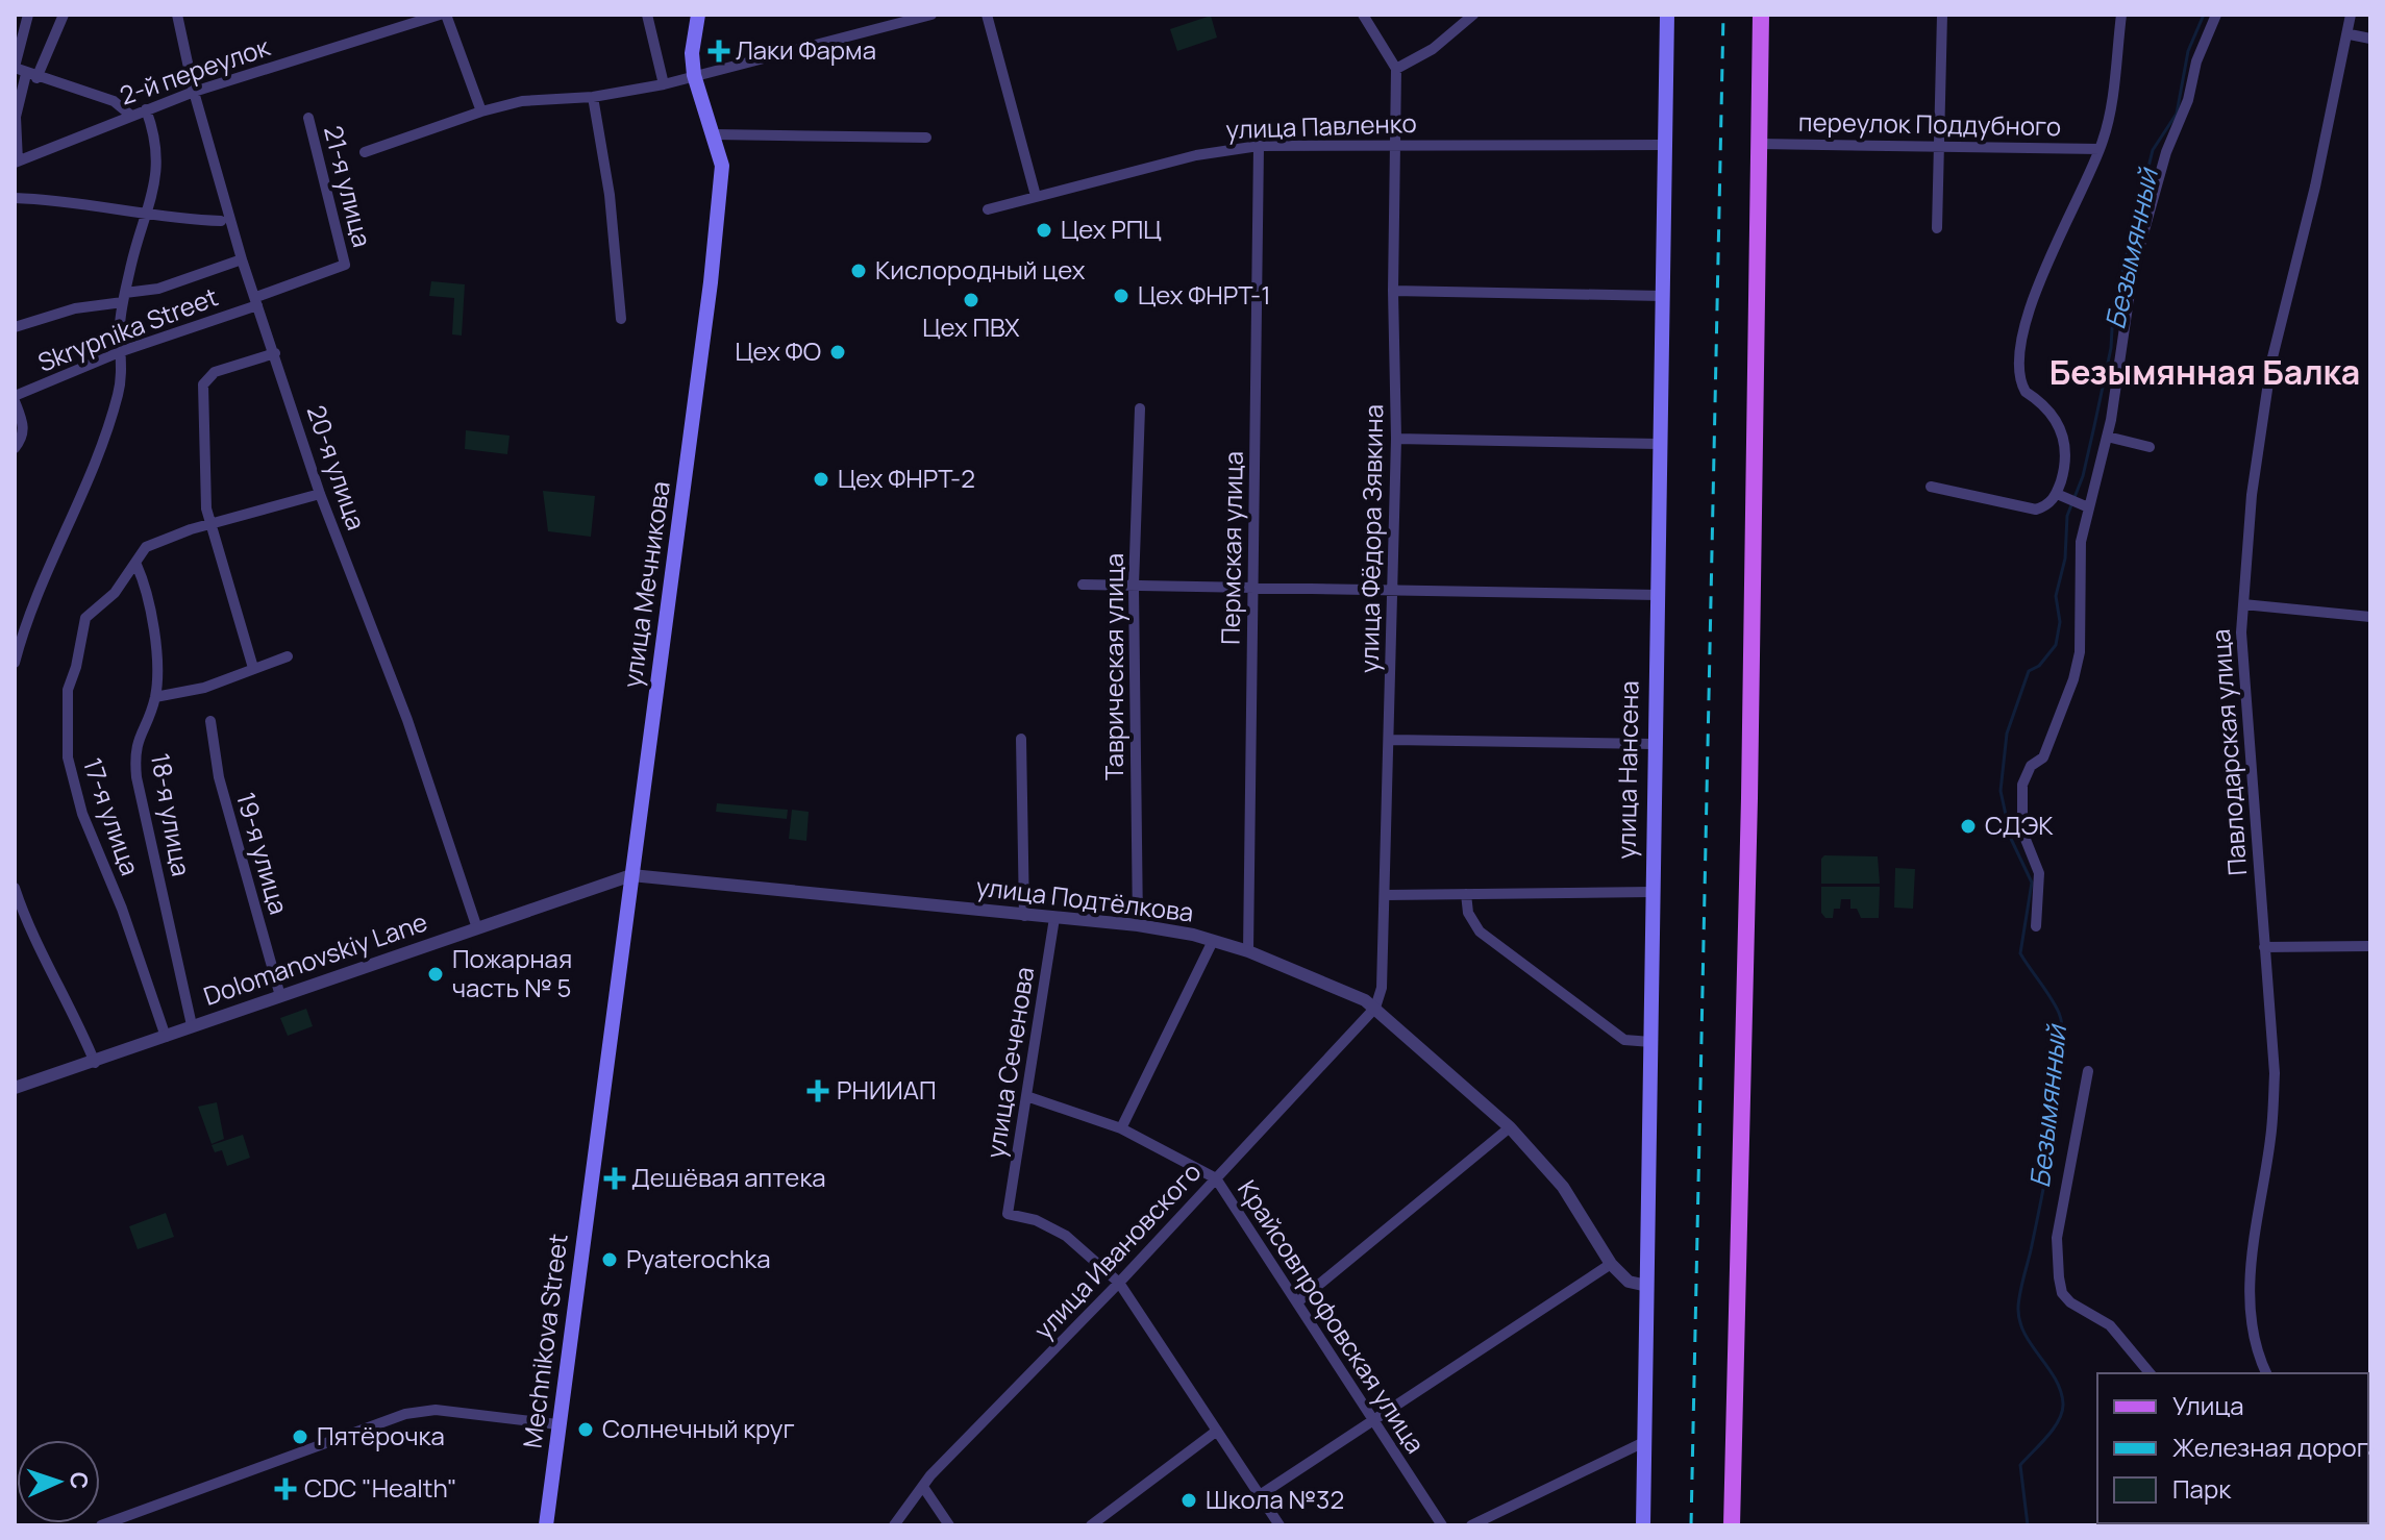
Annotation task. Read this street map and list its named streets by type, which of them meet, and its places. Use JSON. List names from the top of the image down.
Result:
{
  "streets": {
    "main road": ["улица Мечникова", "улица Нансена", "Mechnikova Street"],
    "street": [
      "2-й переулок",
      "переулок Поддубного",
      "улица Павленко",
      "21-я улица",
      "Skrypnika Street",
      "20-я улица",
      "улица Фёдора Зявкина",
      "Пермская улица",
      "Таврическая улица",
      "Павлодарская улица",
      "18-я улица",
      "17-я улица",
      "19-я улица",
      "улица Подтёлкова",
      "Dolomanovskiy Lane",
      "улица Сеченова",
      "улица Ивановского",
      "Крайсовпрофовская улица"
    ]
  },
  "crossings": [
    ["2-й переулок", "20-я улица"],
    ["улица Павленко", "улица Фёдора Зявкина"],
    ["улица Павленко", "Пермская улица"],
    ["улица Павленко", "улица Нансена"],
    ["21-я улица", "Skrypnika Street"],
    ["Skrypnika Street", "20-я улица"],
    ["20-я улица", "17-я улица"],
    ["20-я улица", "Dolomanovskiy Lane"],
    ["улица Фёдора Зявкина", "улица Подтёлкова"],
    ["улица Фёдора Зявкина", "улица Ивановского"],
    ["Пермская улица", "улица Подтёлкова"],
    ["улица Мечникова", "улица Подтёлкова"],
    ["улица Мечникова", "Dolomanovskiy Lane"],
    ["улица Мечникова", "Mechnikova Street"],
    ["Таврическая улица", "улица Подтёлкова"],
    ["улица Нансена", "улица Подтёлкова"],
    ["18-я улица", "17-я улица"],
    ["18-я улица", "Dolomanovskiy Lane"],
    ["17-я улица", "Dolomanovskiy Lane"],
    ["19-я улица", "Dolomanovskiy Lane"],
    ["улица Подтёлкова", "Dolomanovskiy Lane"],
    ["улица Подтёлкова", "улица Сеченова"],
    ["улица Подтёлкова", "улица Ивановского"],
    ["улица Сеченова", "улица Ивановского"],
    ["улица Сеченова", "Крайсовпрофовская улица"],
    ["улица Ивановского", "Крайсовпрофовская улица"]
  ],
  "districts": ["Безымянная Балка"],
  "water": ["Безымянный"],
  "places": {
    "health": [
      "Лаки Фарма",
      "РНИИАП",
      "Дешёвая аптека",
      "CDC \"Health\""
    ],
    "other": [
      "Цех РПЦ",
      "Кислородный цех",
      "Цех ФНРТ-1",
      "Цех ПВХ",
      "Цех ФО",
      "Цех ФНРТ-2",
      "СДЭК",
      "Пожарная часть № 5",
      "Pyaterochka",
      "Солнечный круг",
      "Пятёрочка",
      "Школа №32"
    ]
  },
  "legend": ["Улица", "Железная дорога", "Парк"],
  "north": "right"
}
